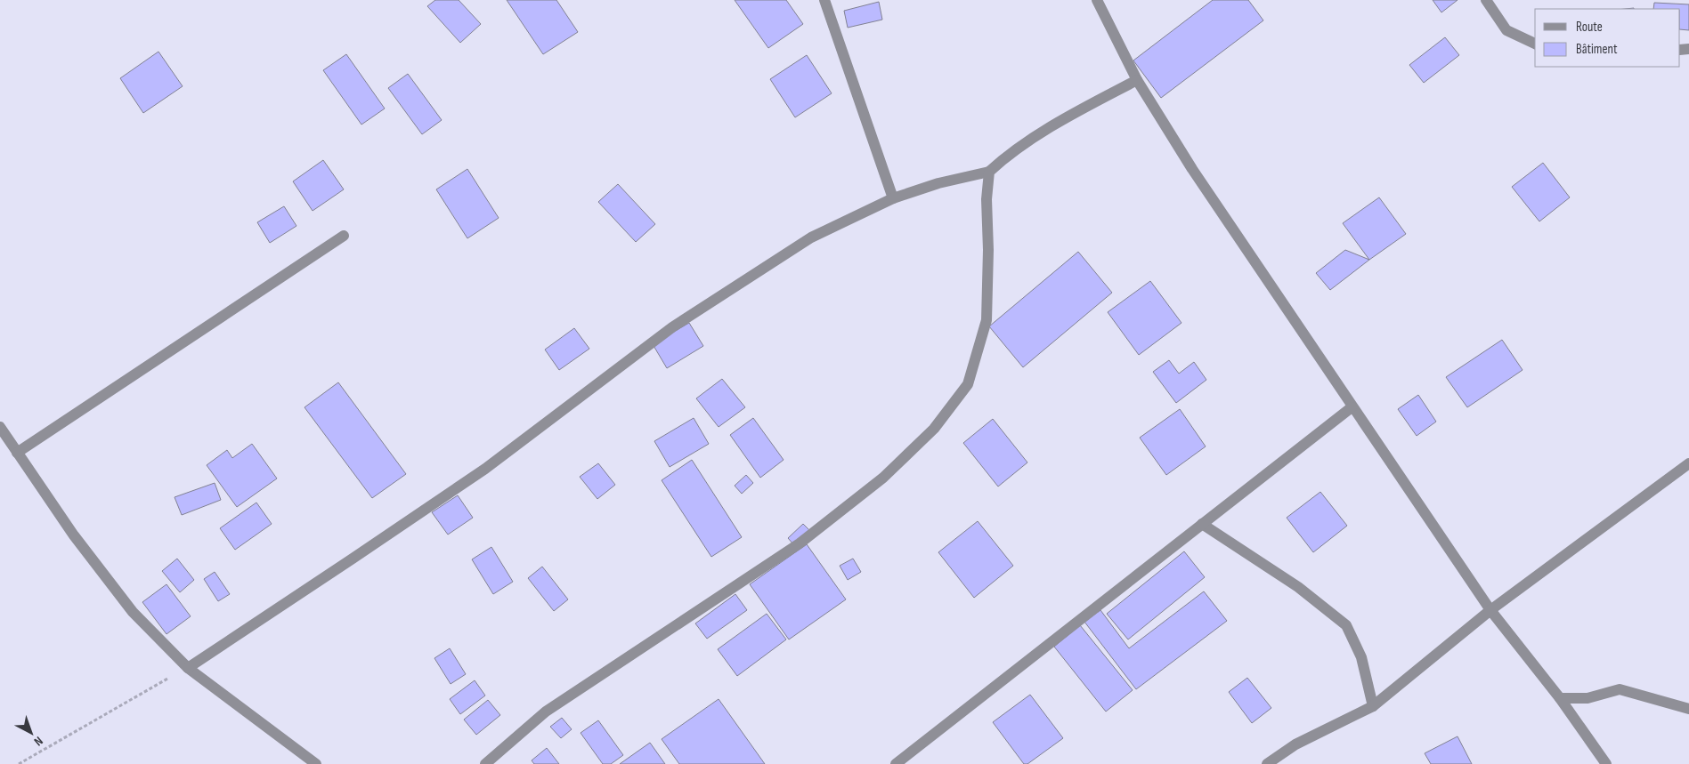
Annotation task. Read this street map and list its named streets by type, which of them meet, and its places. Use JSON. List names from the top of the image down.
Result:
{
  "legend": ["Route", "Bâtiment"],
  "north": "bottom right"
}
